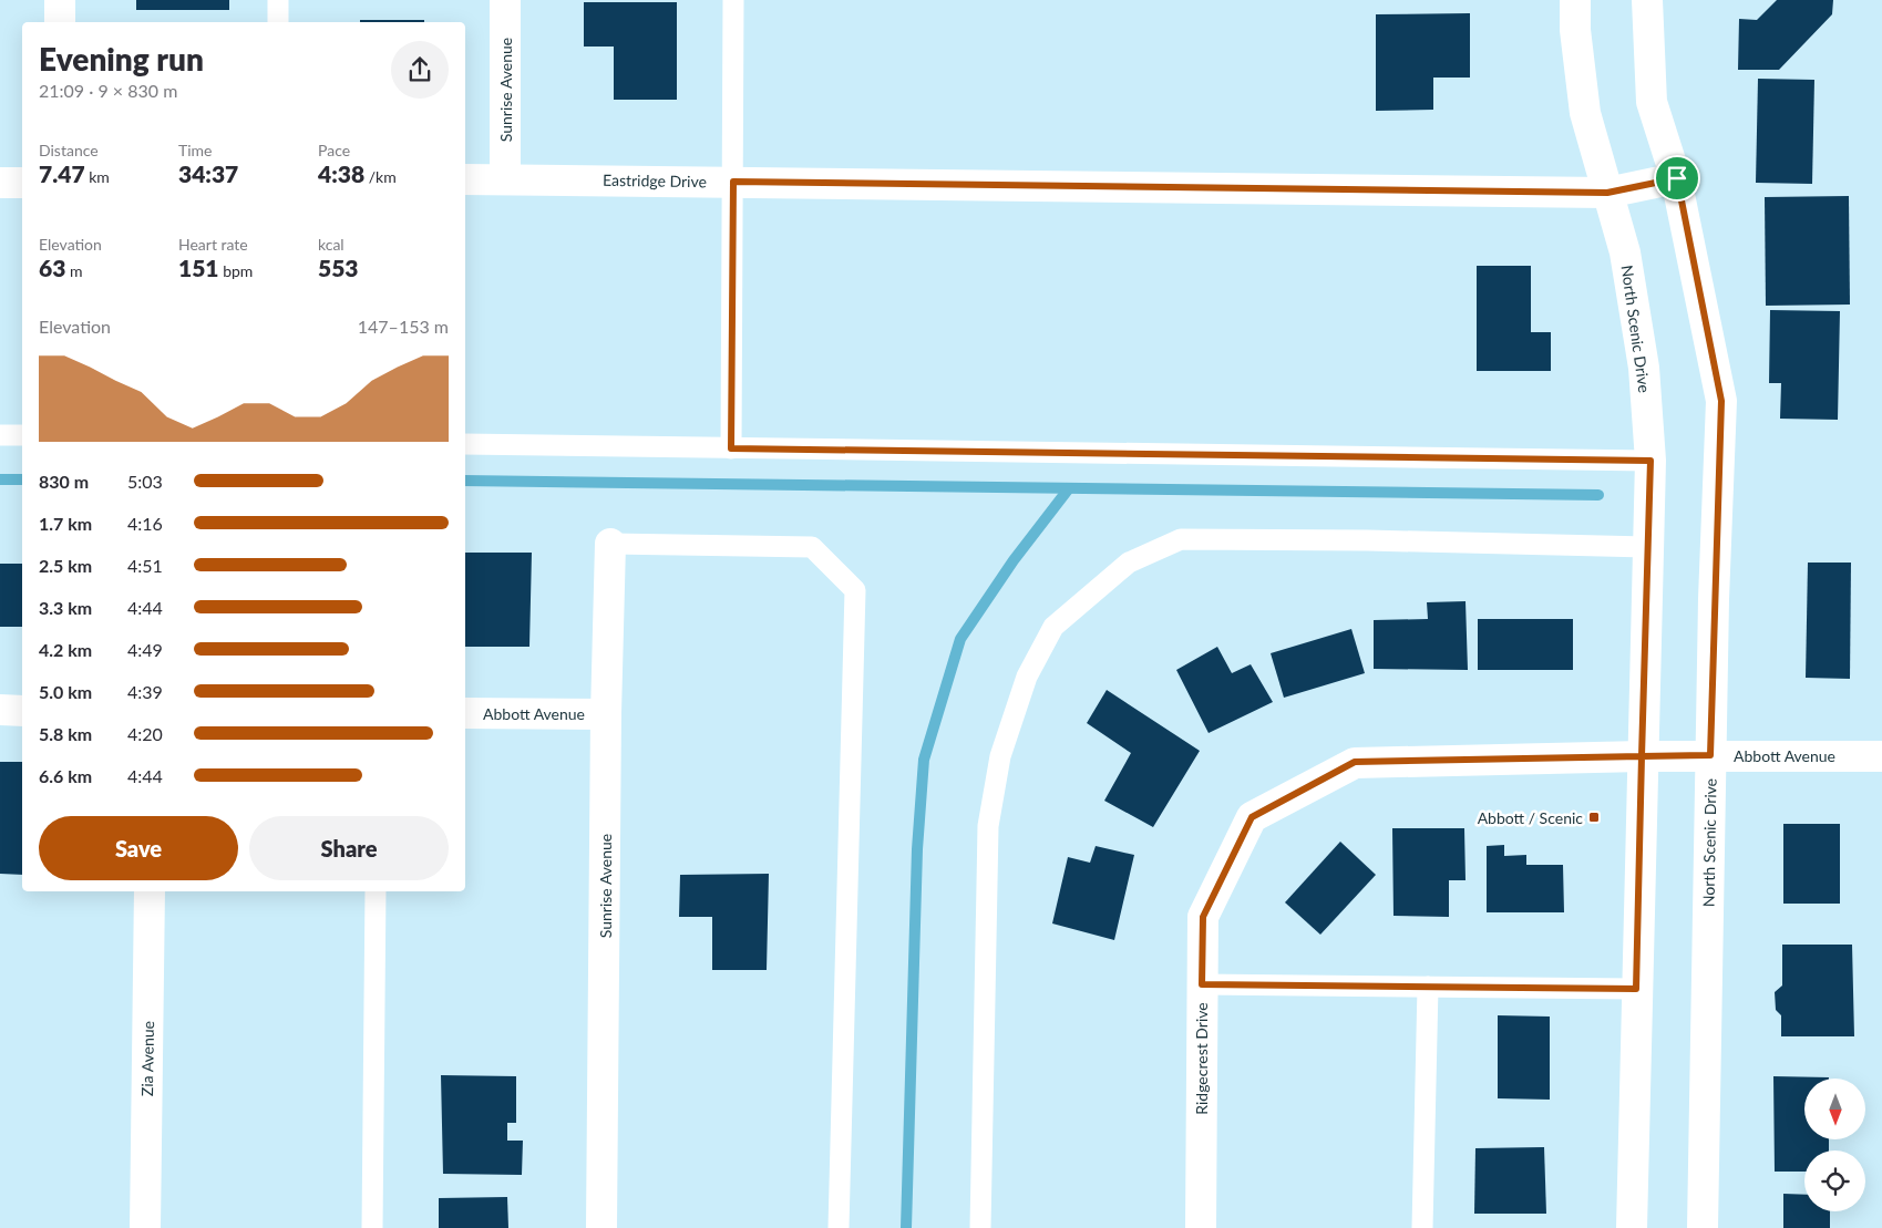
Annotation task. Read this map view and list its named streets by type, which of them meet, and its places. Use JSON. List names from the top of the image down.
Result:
{
  "streets": {
    "street": [
      "Sunrise Avenue",
      "Eastridge Drive",
      "North Scenic Drive",
      "Abbott Avenue",
      "Zia Avenue",
      "Ridgecrest Drive"
    ]
  },
  "crossings": [
    ["Sunrise Avenue", "Eastridge Drive"],
    ["Sunrise Avenue", "Abbott Avenue"],
    ["Eastridge Drive", "North Scenic Drive"],
    ["North Scenic Drive", "Abbott Avenue"],
    ["Abbott Avenue", "Ridgecrest Drive"]
  ],
  "places": {
    "transit": ["Abbott / Scenic"]
  },
  "north": "bottom",
  "page": {
    "heading": ["Evening run", "21:09 · 9 × 830 m"],
    "stats": [
      ["Distance", "7.47 km"],
      ["Time", "34:37"],
      ["Pace", "4:38 /km"],
      ["Elevation", "63 m"],
      ["Heart rate", "151 bpm"],
      ["kcal", "553"]
    ],
    "chart": ["Elevation", "147–153 m"],
    "list": [
      {
        "name": "830 m",
        "note": "5:03"
      },
      {
        "name": "1.7 km",
        "note": "4:16"
      },
      {
        "name": "2.5 km",
        "note": "4:51"
      },
      {
        "name": "3.3 km",
        "note": "4:44"
      },
      {
        "name": "4.2 km",
        "note": "4:49"
      },
      {
        "name": "5.0 km",
        "note": "4:39"
      },
      {
        "name": "5.8 km",
        "note": "4:20"
      },
      {
        "name": "6.6 km",
        "note": "4:44"
      }
    ],
    "buttons": ["Save", "Share"]
  }
}
